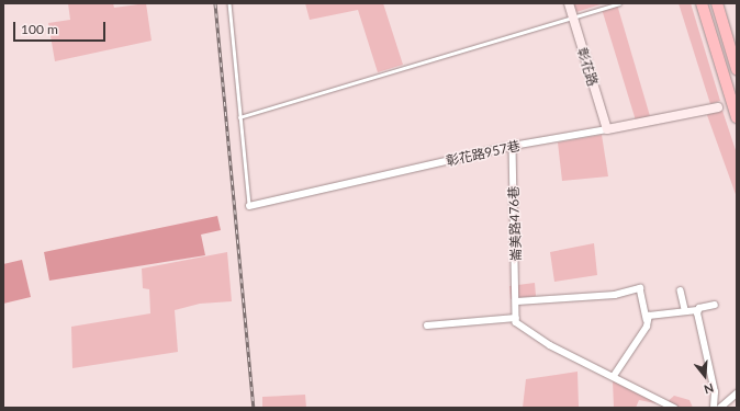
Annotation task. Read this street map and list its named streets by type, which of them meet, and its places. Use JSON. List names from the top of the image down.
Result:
{
  "streets": {
    "street": ["彰花路", "彰花路957巷", "崙美路476巷"]
  },
  "crossings": [
    ["彰花路", "彰花路957巷"],
    ["彰花路957巷", "崙美路476巷"]
  ],
  "scale_bar": "100 m",
  "north": "bottom"
}
